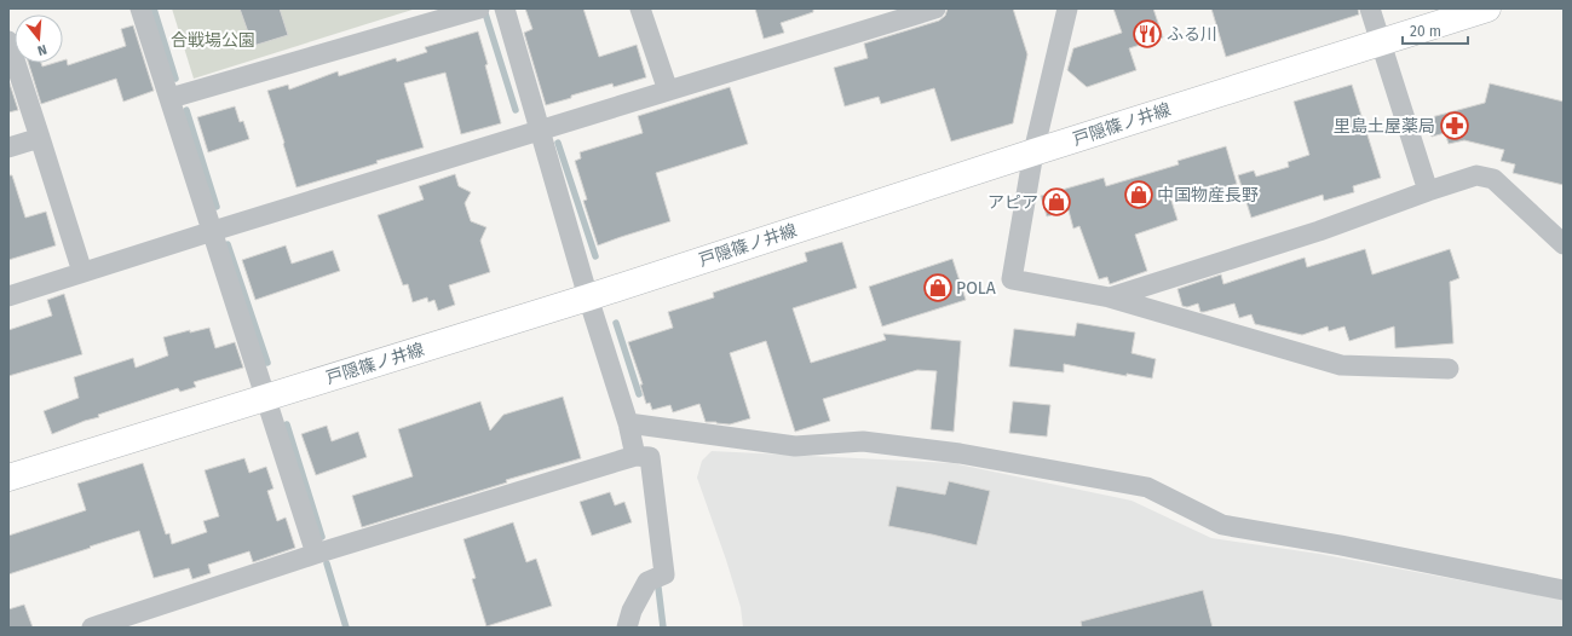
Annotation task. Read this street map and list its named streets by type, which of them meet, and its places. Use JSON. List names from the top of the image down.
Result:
{
  "streets": {
    "main road": ["戸隠篠ノ井線"]
  },
  "parks": ["合戦場公園"],
  "places": {
    "restaurant": ["ふる川"],
    "pharmacy": ["里島土屋薬局"],
    "shop": ["中国物産長野", "アピア", "POLA"]
  },
  "scale_bar": "20 m",
  "north": "bottom"
}
